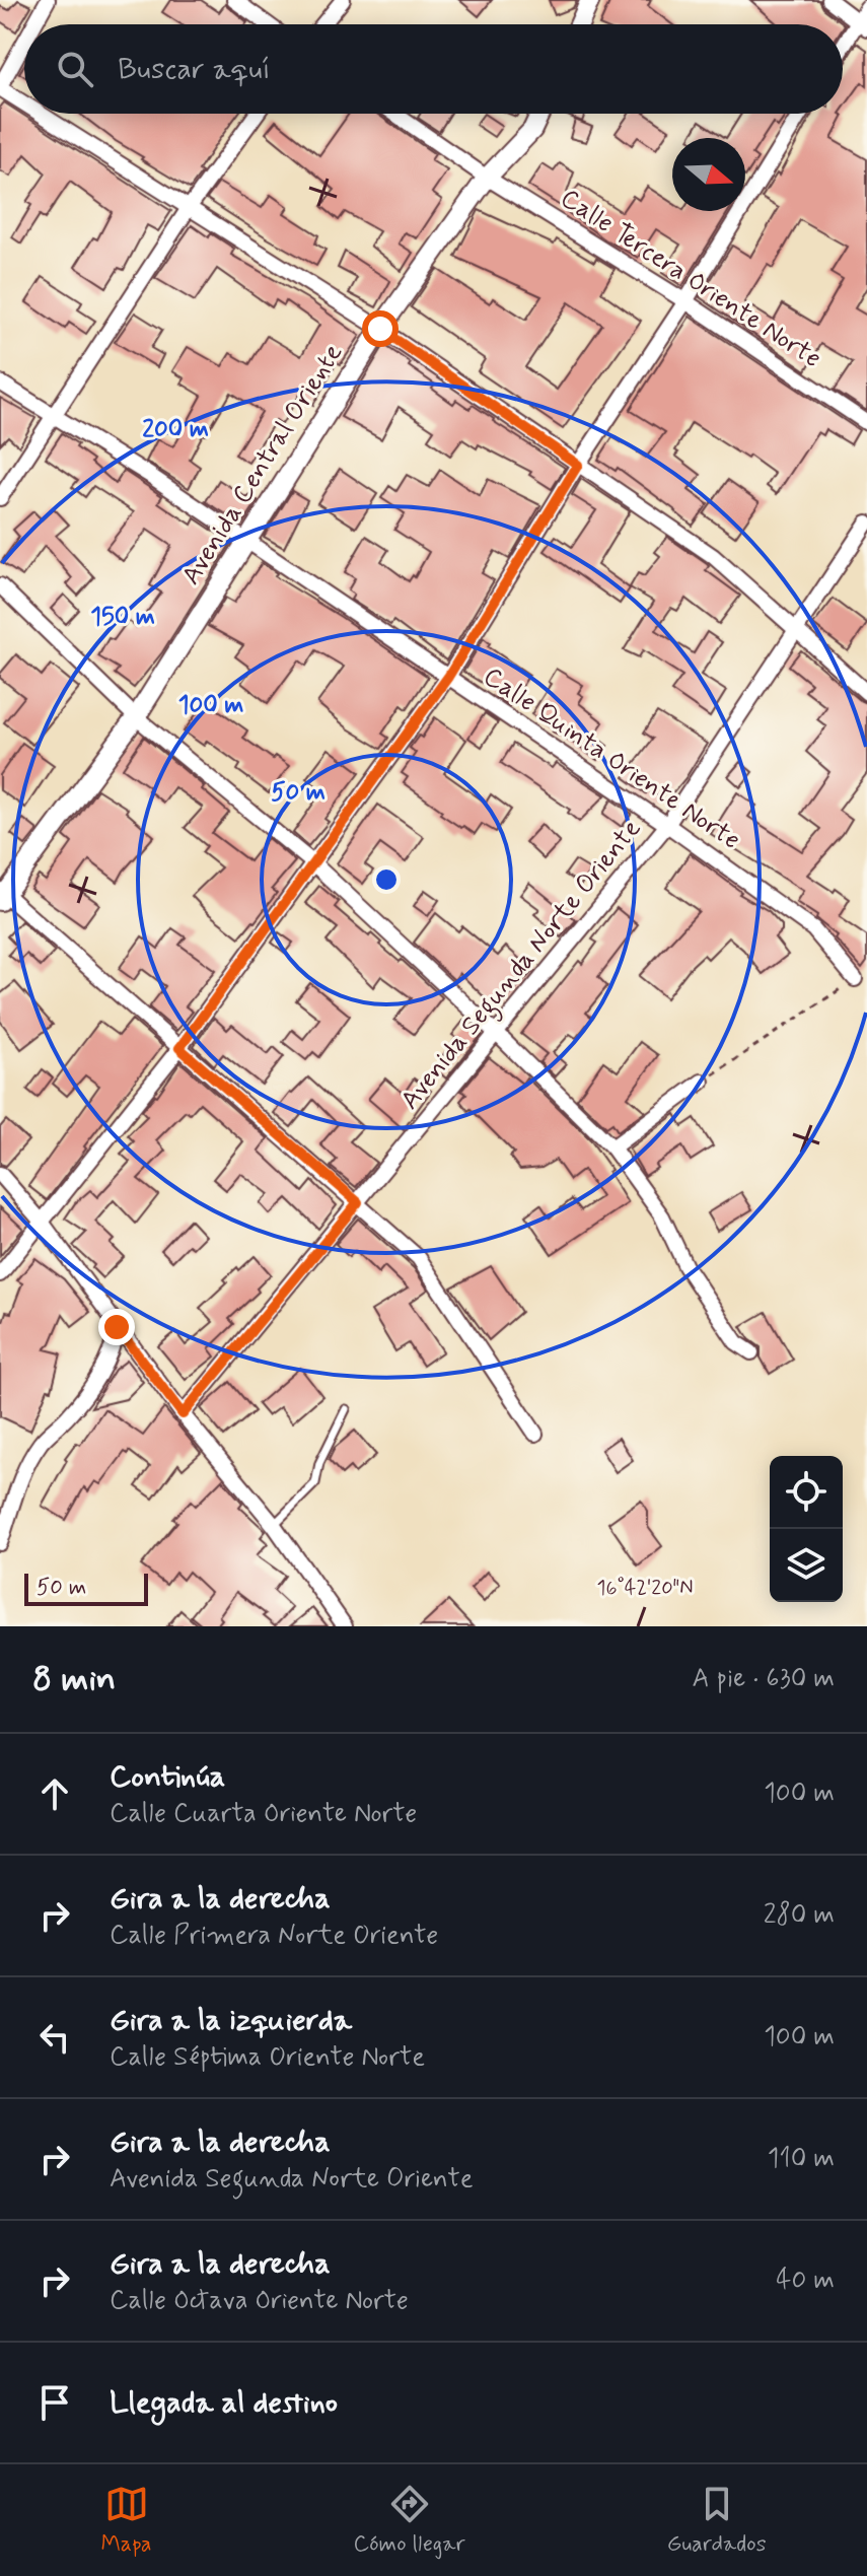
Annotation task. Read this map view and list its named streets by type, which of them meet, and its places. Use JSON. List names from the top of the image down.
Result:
{
  "streets": {
    "street": [
      "Calle Tercera Oriente Norte",
      "Avenida Central Oriente",
      "Calle Quinta Oriente Norte",
      "Avenida Segunda Norte Oriente"
    ]
  },
  "crossings": [
    ["Calle Tercera Oriente Norte", "Avenida Central Oriente"],
    ["Avenida Central Oriente", "Calle Quinta Oriente Norte"],
    ["Calle Quinta Oriente Norte", "Avenida Segunda Norte Oriente"]
  ],
  "scale_bar": "50 m",
  "north": "right",
  "page": {
    "search": "Buscar aquí",
    "scale": "50 m",
    "heading": ["8 min", "A pie · 630 m"],
    "list": [
      ["Continúa", "Calle Cuarta Oriente Norte", "100 m"],
      ["Gira a la derecha", "Calle Primera Norte Oriente", "280 m"],
      ["Gira a la izquierda", "Calle Séptima Oriente Norte", "100 m"],
      ["Gira a la derecha", "Avenida Segunda Norte Oriente", "110 m"],
      ["Gira a la derecha", "Calle Octava Oriente Norte", "40 m"],
      "Llegada al destino"
    ],
    "nav": ["Mapa", "Cómo llegar", "Guardados"]
  },
  "coordinates": ["16°42'20\"N"],
  "rings": [
    "200 m",
    "150 m",
    "100 m",
    "50 m"
  ]
}
